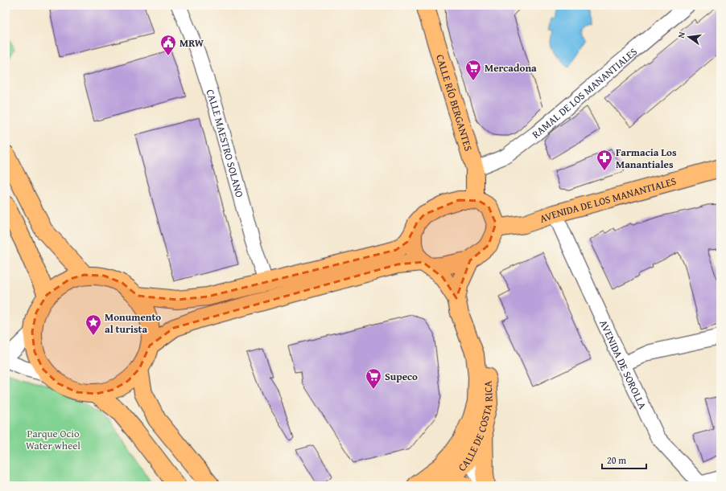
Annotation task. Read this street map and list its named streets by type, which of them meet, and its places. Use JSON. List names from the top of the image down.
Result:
{
  "streets": {
    "main road": ["CALLE RÍO BERGANTES", "AVENIDA DE LOS MANANTIALES", "CALLE DE COSTA RICA"],
    "street": ["RAMAL DE LOS MANANTIALES", "CALLE MAESTRO SOLANO", "AVENIDA DE SOROLLA"]
  },
  "crossings": [
    ["RAMAL DE LOS MANANTIALES", "CALLE RÍO BERGANTES"],
    ["CALLE RÍO BERGANTES", "AVENIDA DE LOS MANANTIALES"],
    ["CALLE RÍO BERGANTES", "CALLE DE COSTA RICA"],
    ["AVENIDA DE LOS MANANTIALES", "AVENIDA DE SOROLLA"],
    ["AVENIDA DE LOS MANANTIALES", "CALLE DE COSTA RICA"]
  ],
  "parks": ["Parque Ocio Water wheel"],
  "places": {
    "public building": ["MRW"],
    "supermarket": ["Mercadona", "Supeco"],
    "pharmacy": ["Farmacia Los Manantiales"],
    "place": ["Monumento al turista"]
  },
  "scale_bar": "20 m",
  "north": "left"
}
